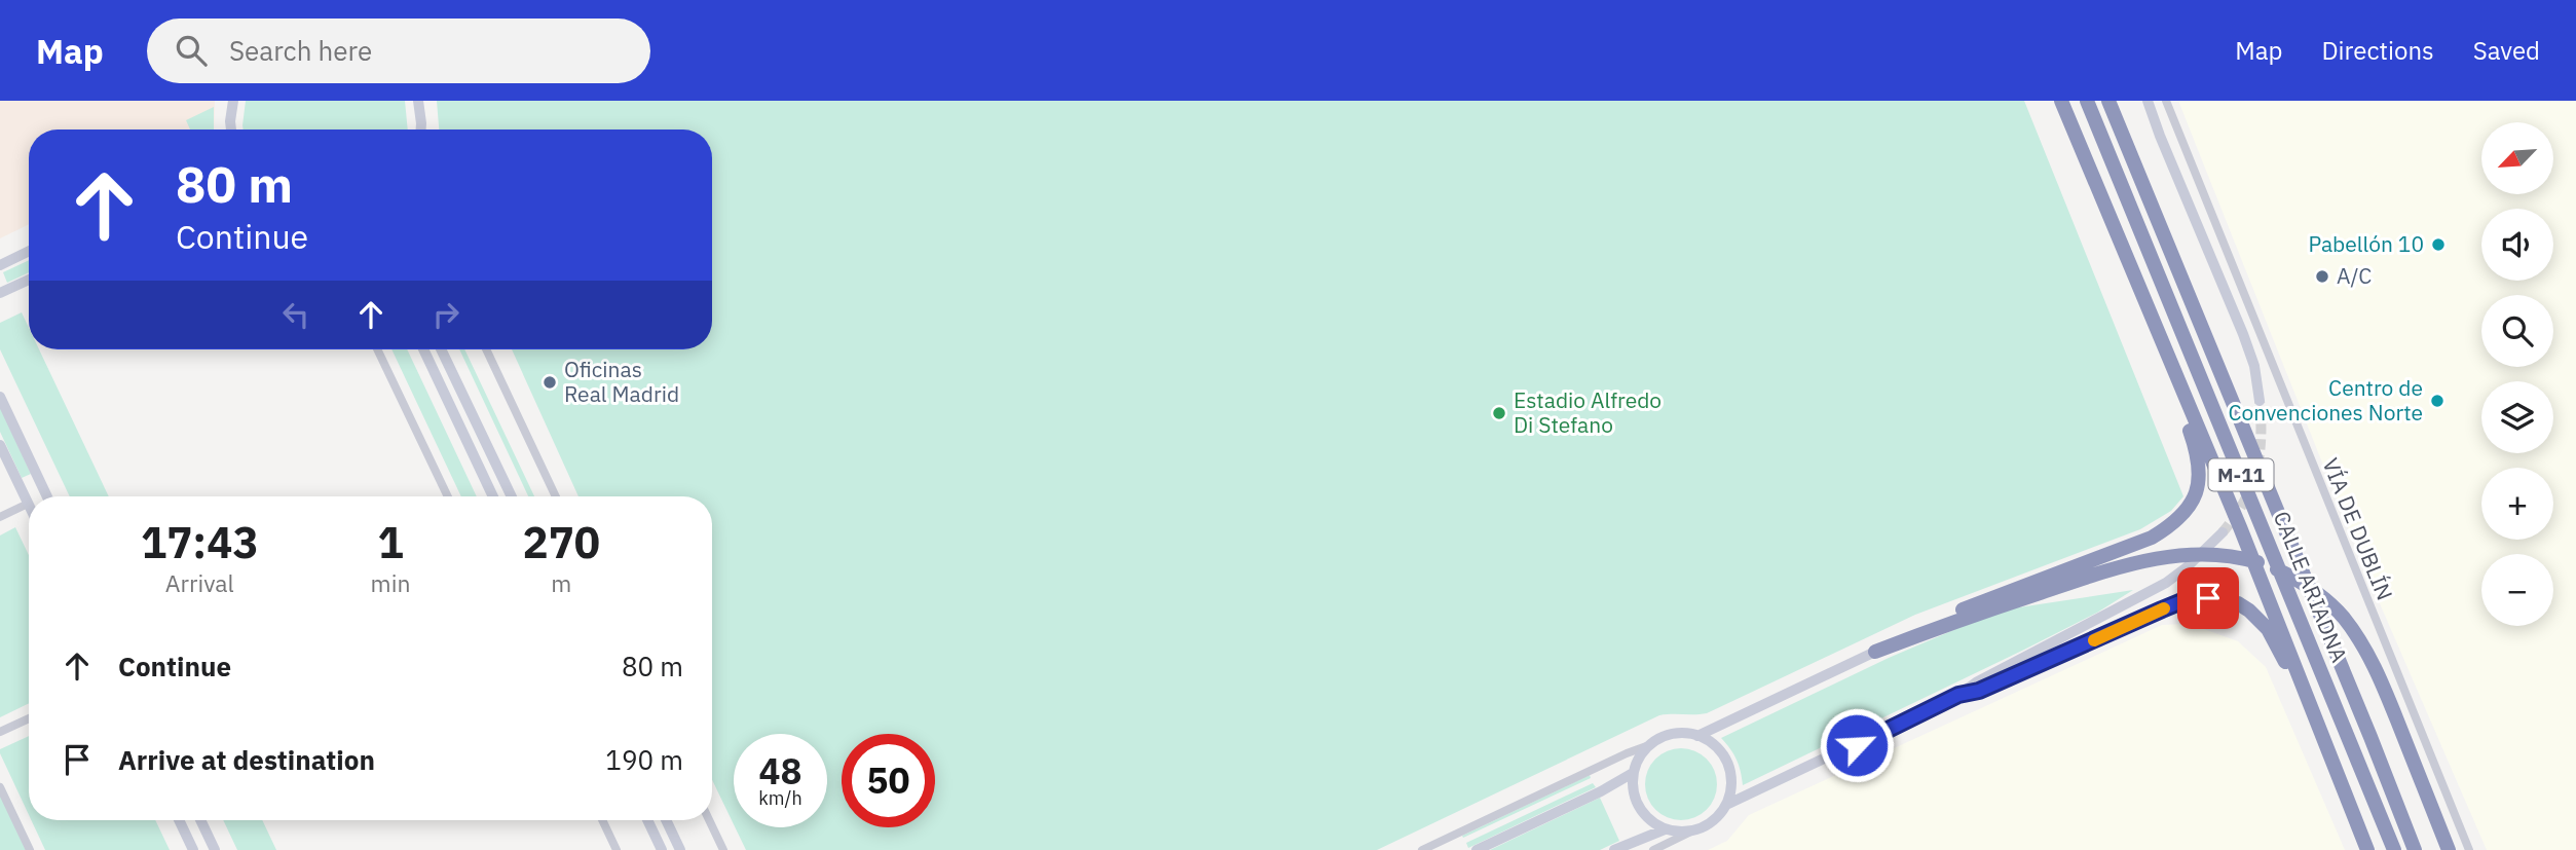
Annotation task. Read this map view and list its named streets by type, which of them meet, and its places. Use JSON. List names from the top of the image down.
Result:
{
  "streets": {
    "highway": ["M-11", "CALLE ARIADNA"],
    "street": ["VÍA DE DUBLÍN"]
  },
  "places": [
    "Pabellón 10",
    "A/C",
    "Oficinas Real Madrid",
    "Centro de Convenciones Norte",
    "Estadio Alfredo Di Stefano"
  ],
  "north": "bottom left",
  "page": {
    "header": "Map",
    "search": "Search here",
    "nav": ["Map", "Directions", "Saved"],
    "map_buttons": ["+", "−"],
    "turn": ["80 m", "Continue"],
    "eta": [
      "17:43",
      "Arrival",
      "1",
      "min",
      "270",
      "m"
    ],
    "list": [
      {
        "name": "Continue",
        "value": "80 m"
      },
      {
        "name": "Arrive at destination",
        "value": "190 m"
      }
    ],
    "speed": "48 km/h",
    "limit": "50"
  }
}
